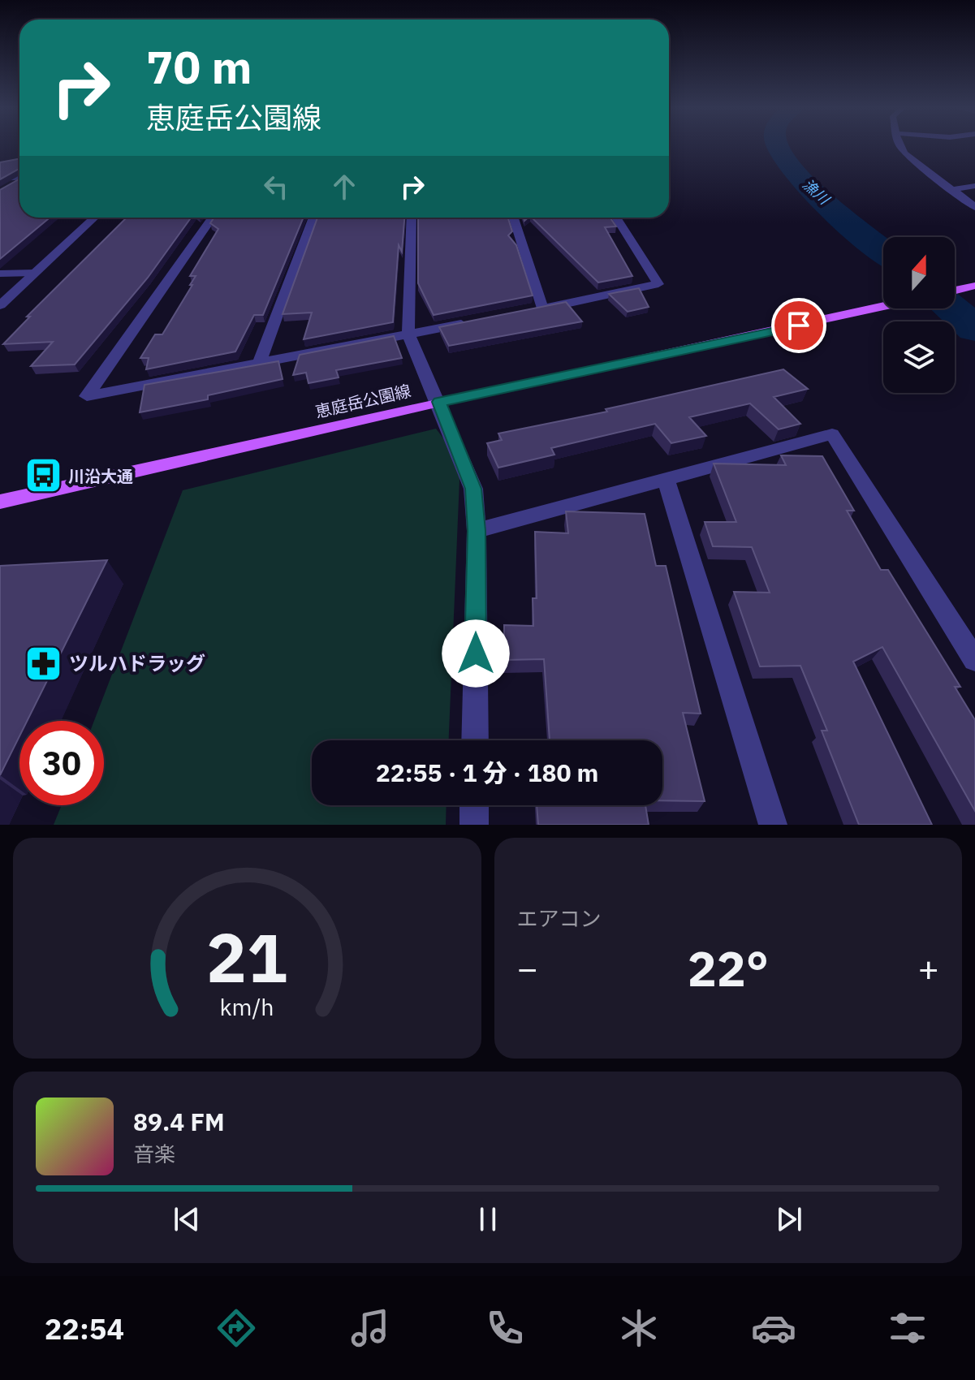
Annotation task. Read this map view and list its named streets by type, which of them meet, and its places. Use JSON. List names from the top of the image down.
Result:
{
  "streets": {
    "main road": ["恵庭岳公園線"]
  },
  "water": ["漁川"],
  "places": {
    "bus stop": ["川沿大通"],
    "pharmacy": ["ツルハドラッグ"]
  },
  "north": "top",
  "page": {
    "turn": ["70 m", "恵庭岳公園線"],
    "limit": "30",
    "trip": "22:55 · 1 分 · 180 m",
    "tile": "エアコン",
    "heat": ["−", "22°", "+"],
    "song": ["89.4 FM", "音楽"],
    "tabs": "22:54",
    "gauge": ["21", "km/h"]
  }
}
